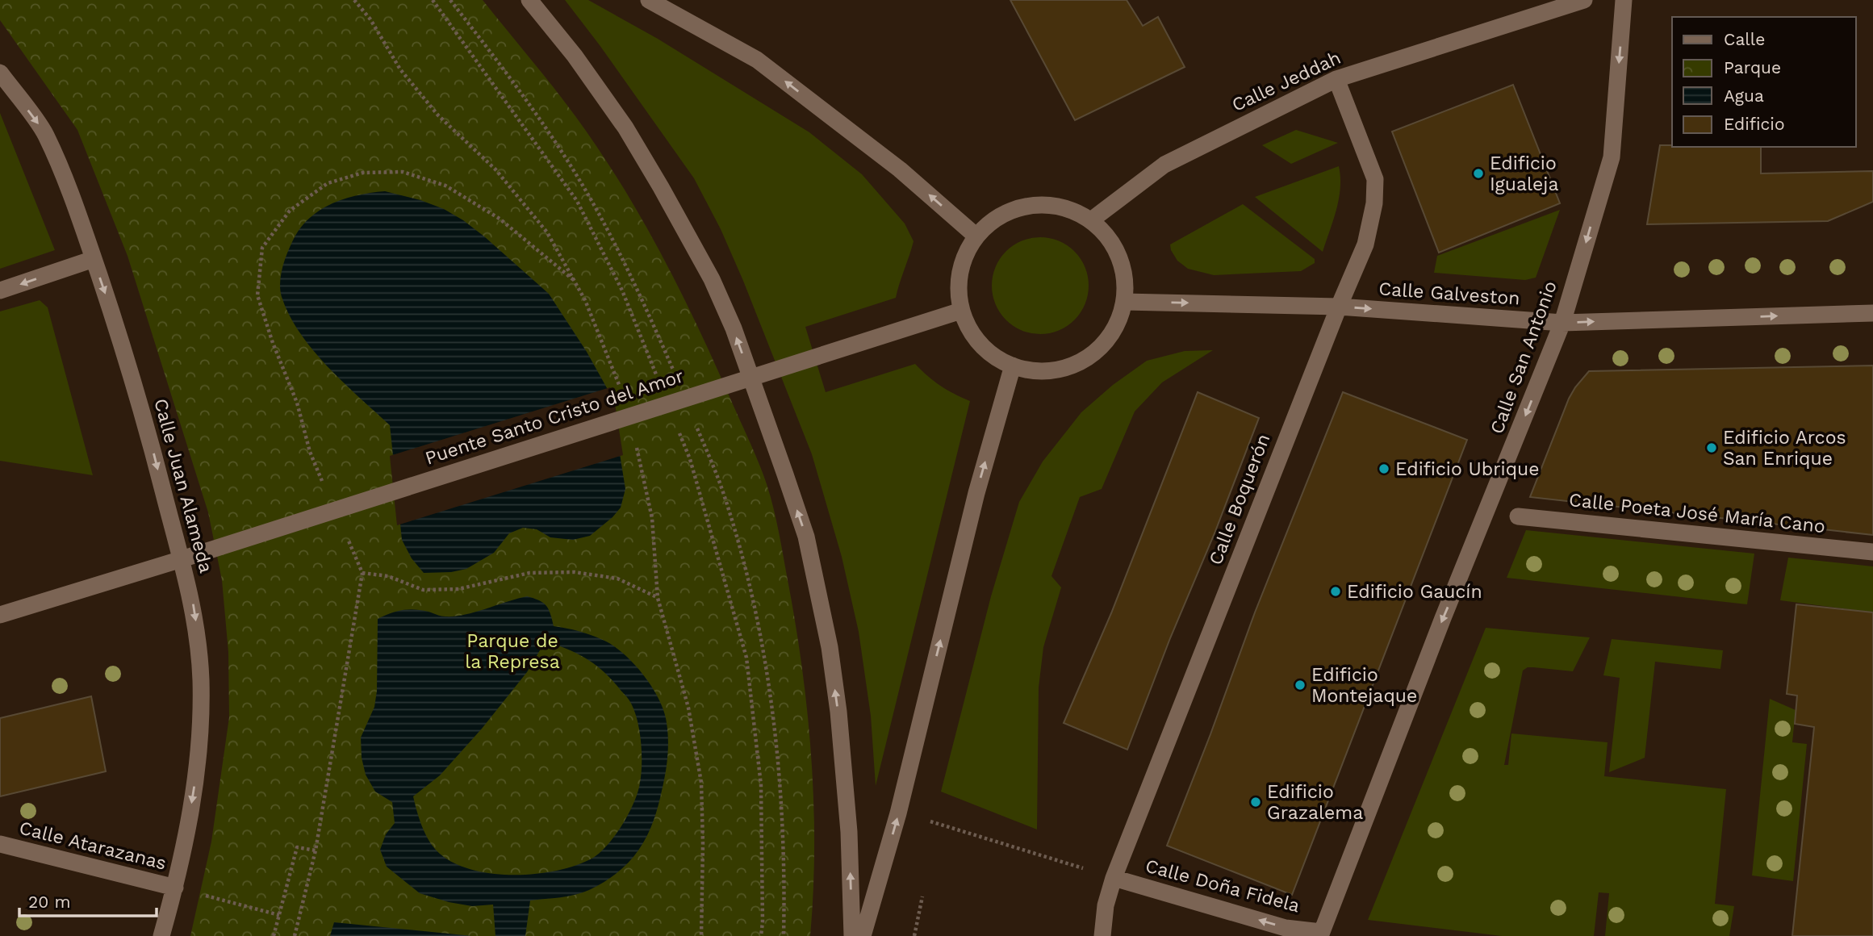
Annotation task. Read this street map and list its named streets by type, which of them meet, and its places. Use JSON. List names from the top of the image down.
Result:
{
  "streets": {
    "street": [
      "Calle Jeddah",
      "Calle Galveston",
      "Calle San Antonio",
      "Puente Santo Cristo del Amor",
      "Calle Juan Alameda",
      "Calle Boquerón",
      "Calle Poeta José María Cano",
      "Calle Atarazanas",
      "Calle Doña Fidela"
    ]
  },
  "crossings": [
    ["Calle Jeddah", "Calle Galveston"],
    ["Calle Jeddah", "Puente Santo Cristo del Amor"],
    ["Calle Jeddah", "Calle Boquerón"],
    ["Calle Galveston", "Calle San Antonio"],
    ["Calle Galveston", "Puente Santo Cristo del Amor"],
    ["Calle Galveston", "Calle Boquerón"],
    ["Calle San Antonio", "Calle Doña Fidela"],
    ["Puente Santo Cristo del Amor", "Calle Juan Alameda"],
    ["Calle Juan Alameda", "Calle Atarazanas"],
    ["Calle Boquerón", "Calle Doña Fidela"]
  ],
  "one_way": [
    "Calle Galveston",
    "Calle San Antonio",
    "Calle Juan Alameda",
    "Calle Doña Fidela"
  ],
  "parks": ["Parque de la Represa"],
  "places": [
    "Edificio Igualeja",
    "Edificio Arcos San Enrique",
    "Edificio Ubrique",
    "Edificio Gaucín",
    "Edificio Montejaque",
    "Edificio Grazalema"
  ],
  "legend": [
    "Calle",
    "Parque",
    "Agua",
    "Edificio"
  ],
  "scale_bar": "20 m"
}
